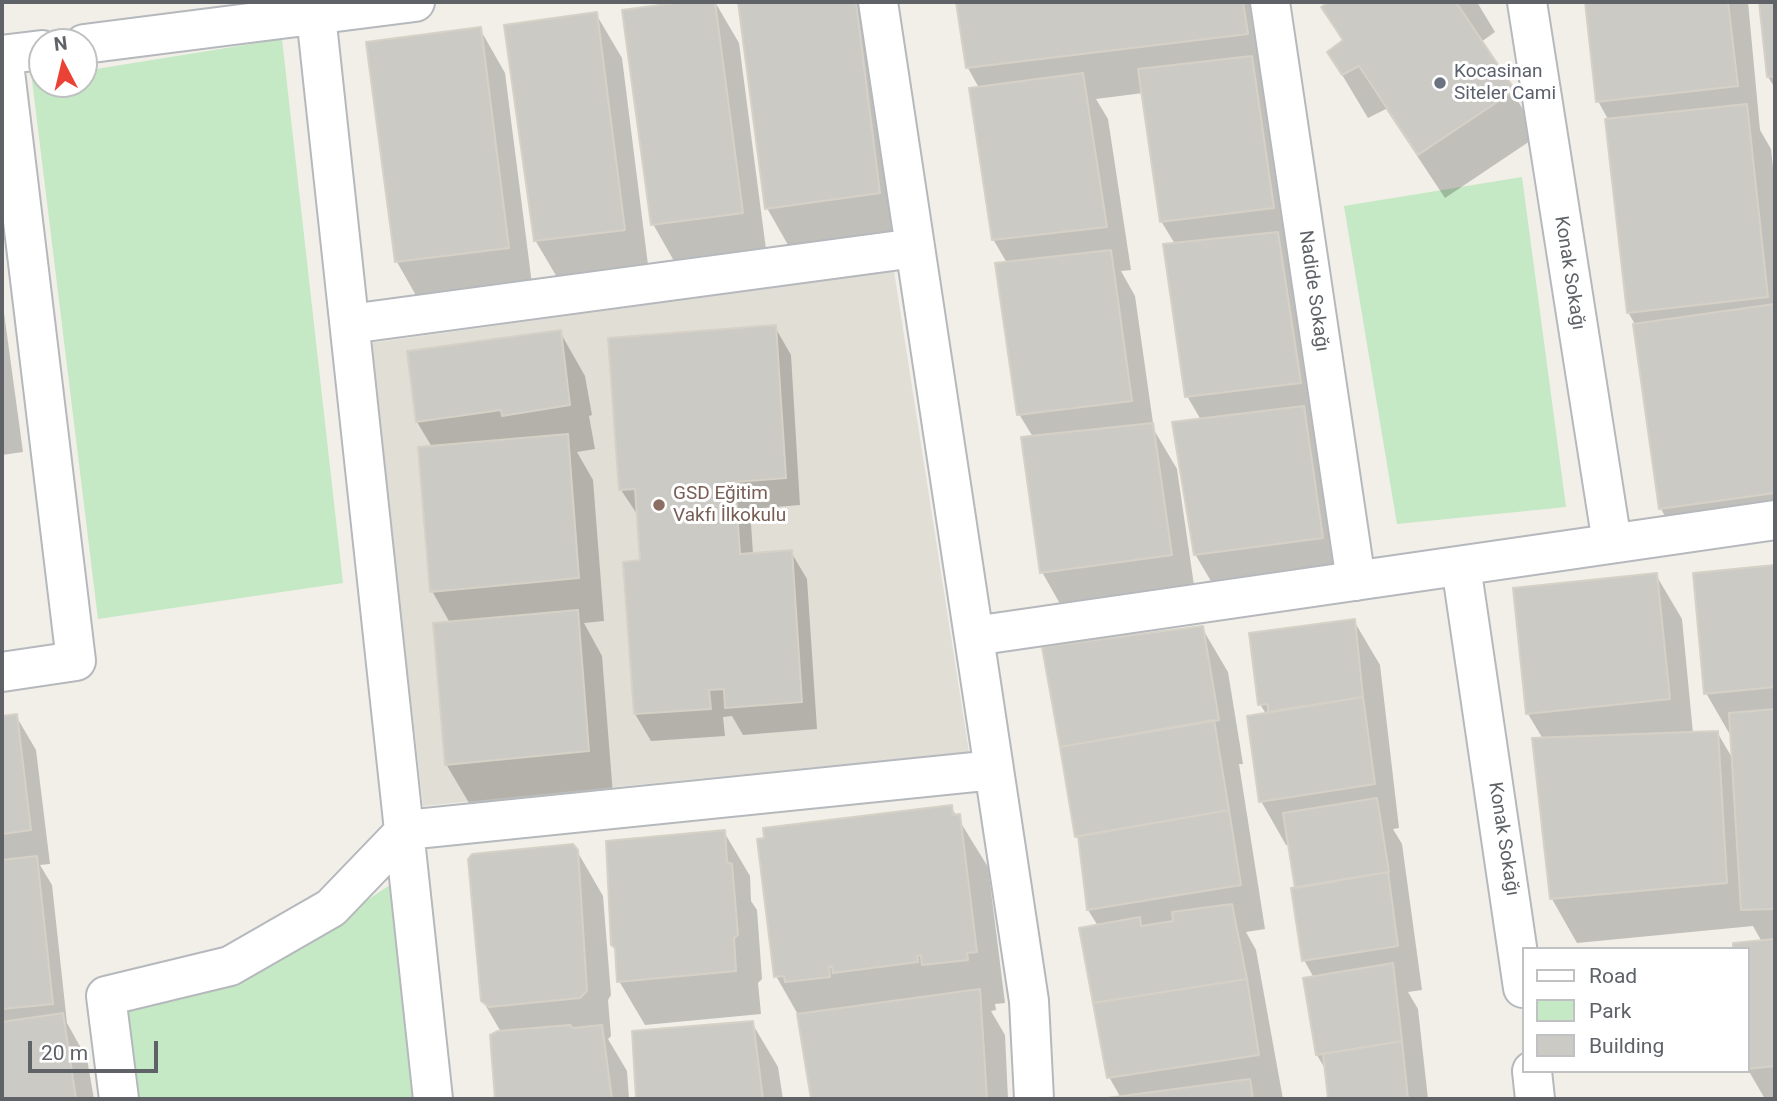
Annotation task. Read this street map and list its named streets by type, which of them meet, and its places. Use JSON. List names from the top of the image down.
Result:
{
  "streets": {
    "street": ["Konak Sokağı", "Nadide Sokağı"]
  },
  "places": ["Kocasinan Siteler Cami", "GSD Eğitim Vakfı İlkokulu"],
  "legend": ["Road", "Park", "Building"],
  "scale_bar": "20 m",
  "north": "top"
}
